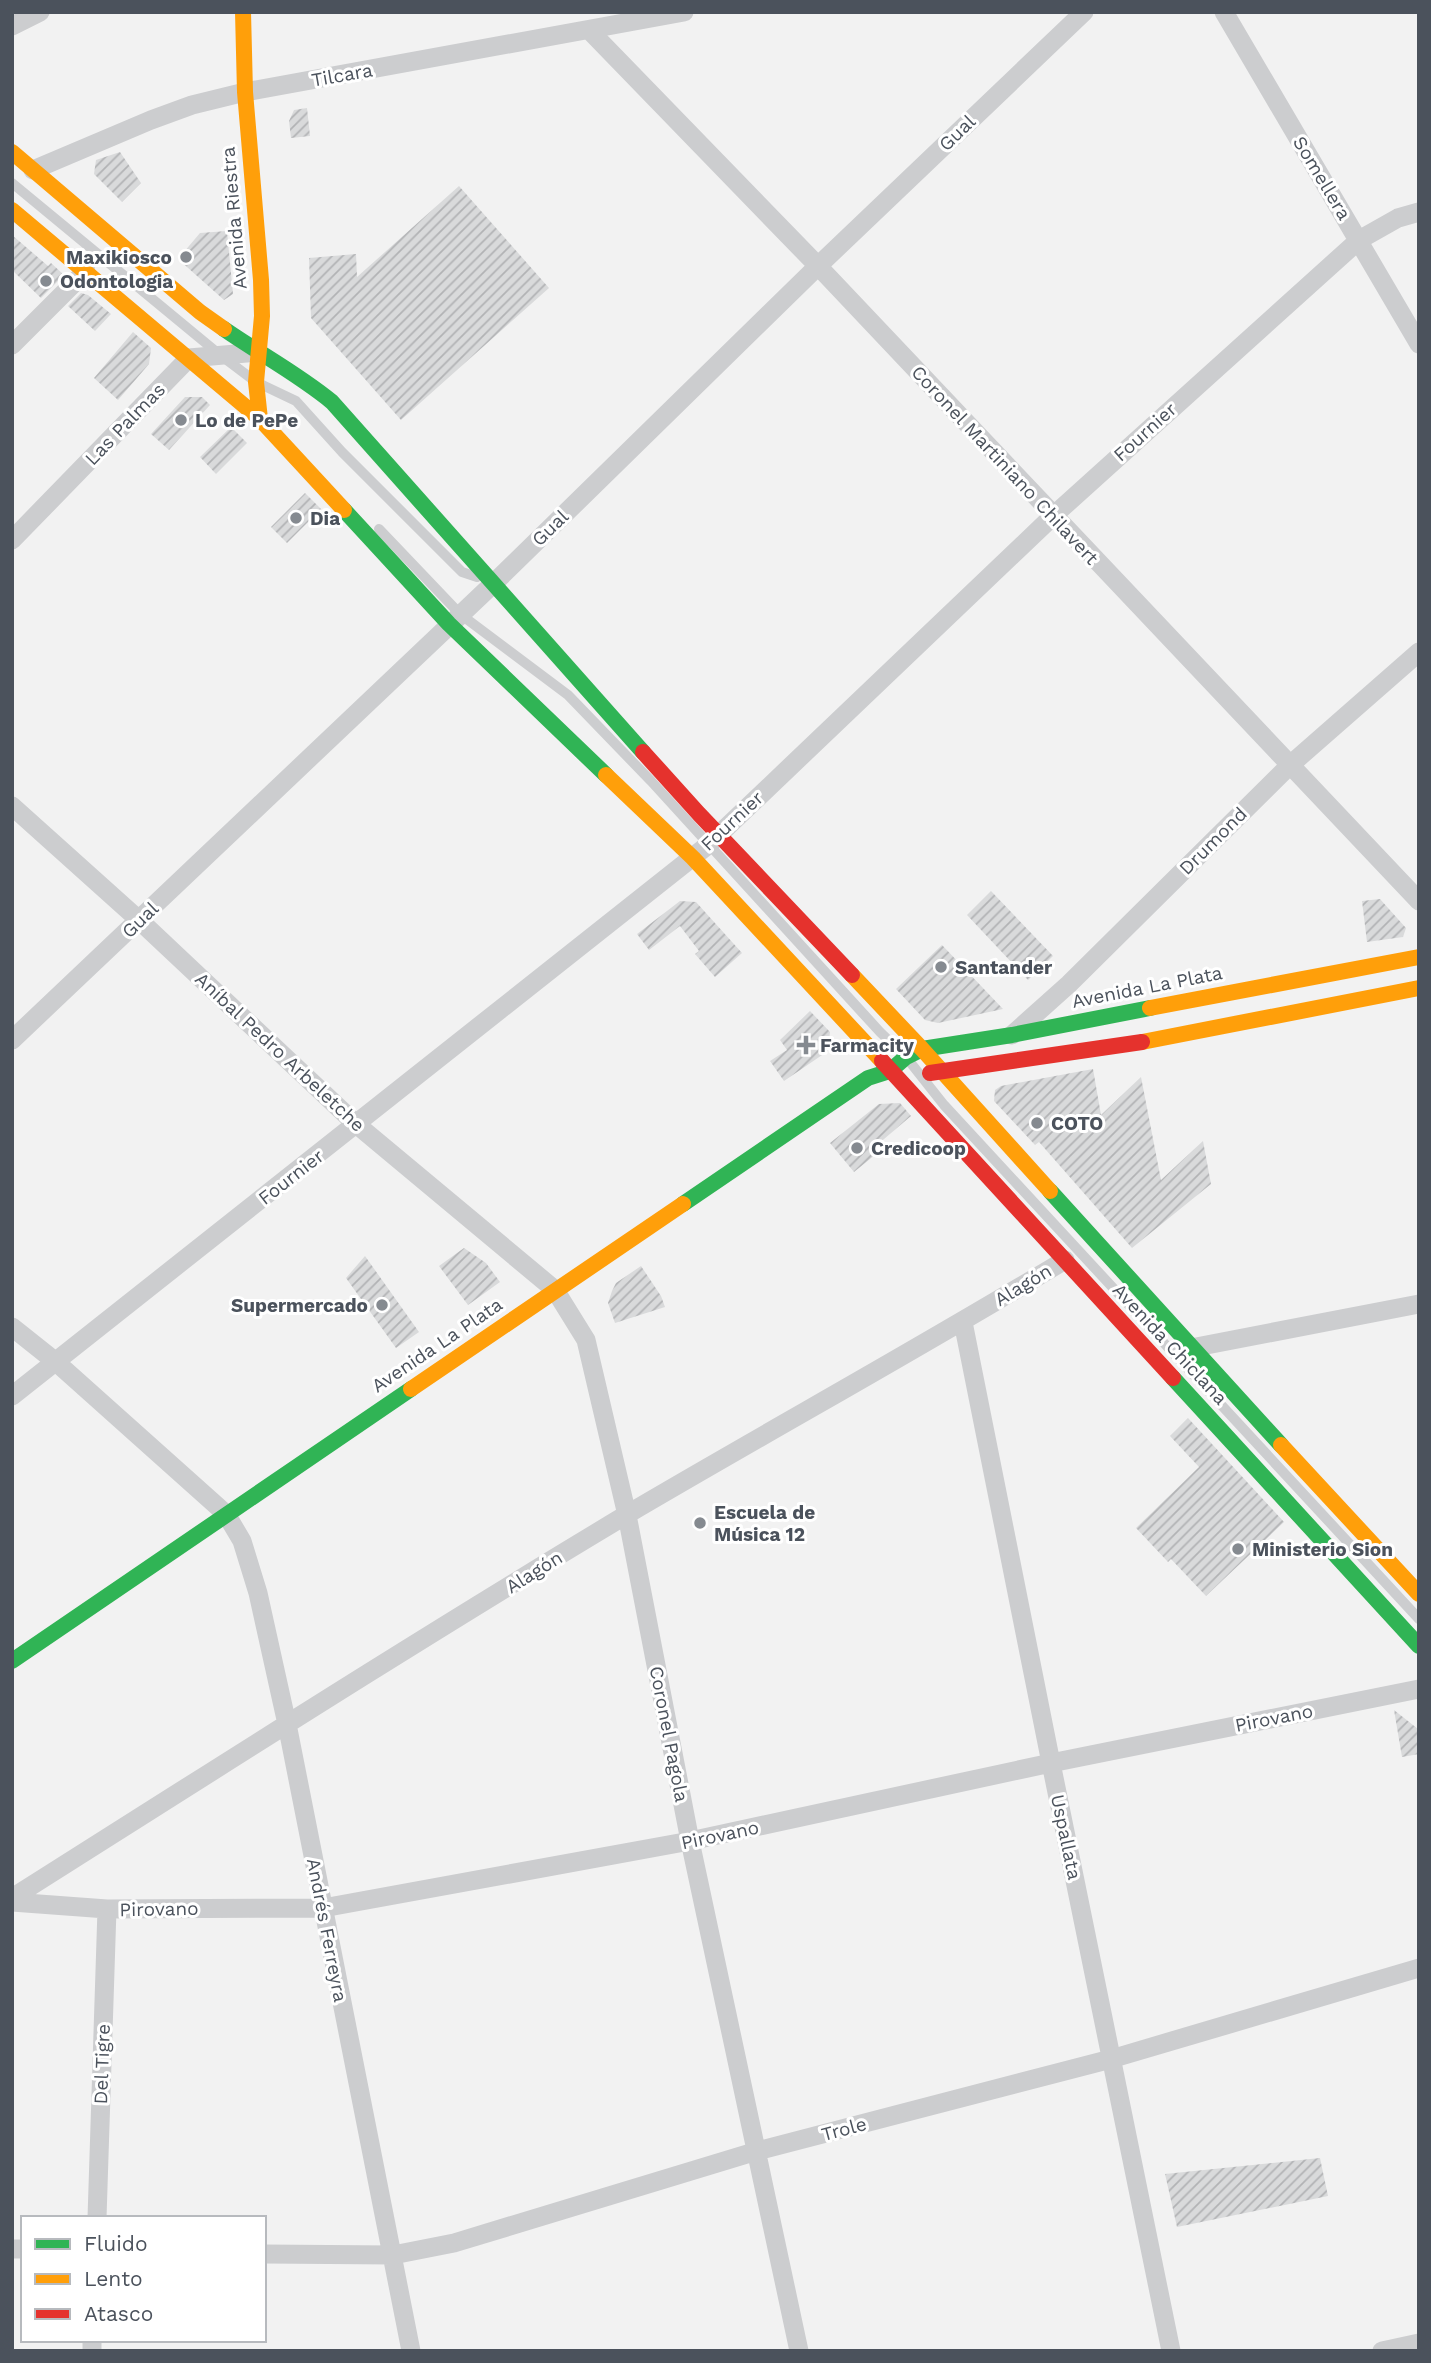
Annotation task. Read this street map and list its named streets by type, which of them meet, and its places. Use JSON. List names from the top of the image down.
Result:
{
  "streets": {
    "main road": [
      "Tilcara",
      "Avenida Riestra",
      "Avenida La Plata",
      "Avenida Chiclana"
    ],
    "street": [
      "Gual",
      "Somellera",
      "Las Palmas",
      "Fournier",
      "Coronel Martiniano Chilavert",
      "Drumond",
      "Aníbal Pedro Arbeletche",
      "Alagón",
      "Pirovano",
      "Coronel Pagola",
      "Uspallata",
      "Andrés Ferreyra",
      "Del Tigre",
      "Trole"
    ]
  },
  "crossings": [
    ["Tilcara", "Avenida Riestra"],
    ["Tilcara", "Coronel Martiniano Chilavert"],
    ["Gual", "Coronel Martiniano Chilavert"],
    ["Gual", "Aníbal Pedro Arbeletche"],
    ["Somellera", "Fournier"],
    ["Fournier", "Coronel Martiniano Chilavert"],
    ["Fournier", "Aníbal Pedro Arbeletche"],
    ["Fournier", "Avenida Chiclana"],
    ["Fournier", "Andrés Ferreyra"],
    ["Coronel Martiniano Chilavert", "Drumond"],
    ["Drumond", "Avenida La Plata"],
    ["Avenida La Plata", "Aníbal Pedro Arbeletche"],
    ["Avenida La Plata", "Avenida Chiclana"],
    ["Avenida La Plata", "Coronel Pagola"],
    ["Avenida La Plata", "Andrés Ferreyra"],
    ["Aníbal Pedro Arbeletche", "Coronel Pagola"],
    ["Alagón", "Avenida Chiclana"],
    ["Alagón", "Pirovano"],
    ["Alagón", "Coronel Pagola"],
    ["Alagón", "Uspallata"],
    ["Alagón", "Andrés Ferreyra"],
    ["Pirovano", "Coronel Pagola"],
    ["Pirovano", "Uspallata"],
    ["Pirovano", "Andrés Ferreyra"],
    ["Pirovano", "Del Tigre"],
    ["Coronel Pagola", "Trole"],
    ["Uspallata", "Trole"],
    ["Andrés Ferreyra", "Trole"]
  ],
  "places": {
    "other": [
      "Maxikiosco",
      "Odontologia",
      "Lo de PePe",
      "Dia",
      "Santander",
      "COTO",
      "Credicoop",
      "Supermercado",
      "Escuela de Música 12",
      "Ministerio Sion"
    ],
    "health": ["Farmacity"]
  },
  "legend": ["Fluido", "Lento", "Atasco"]
}
